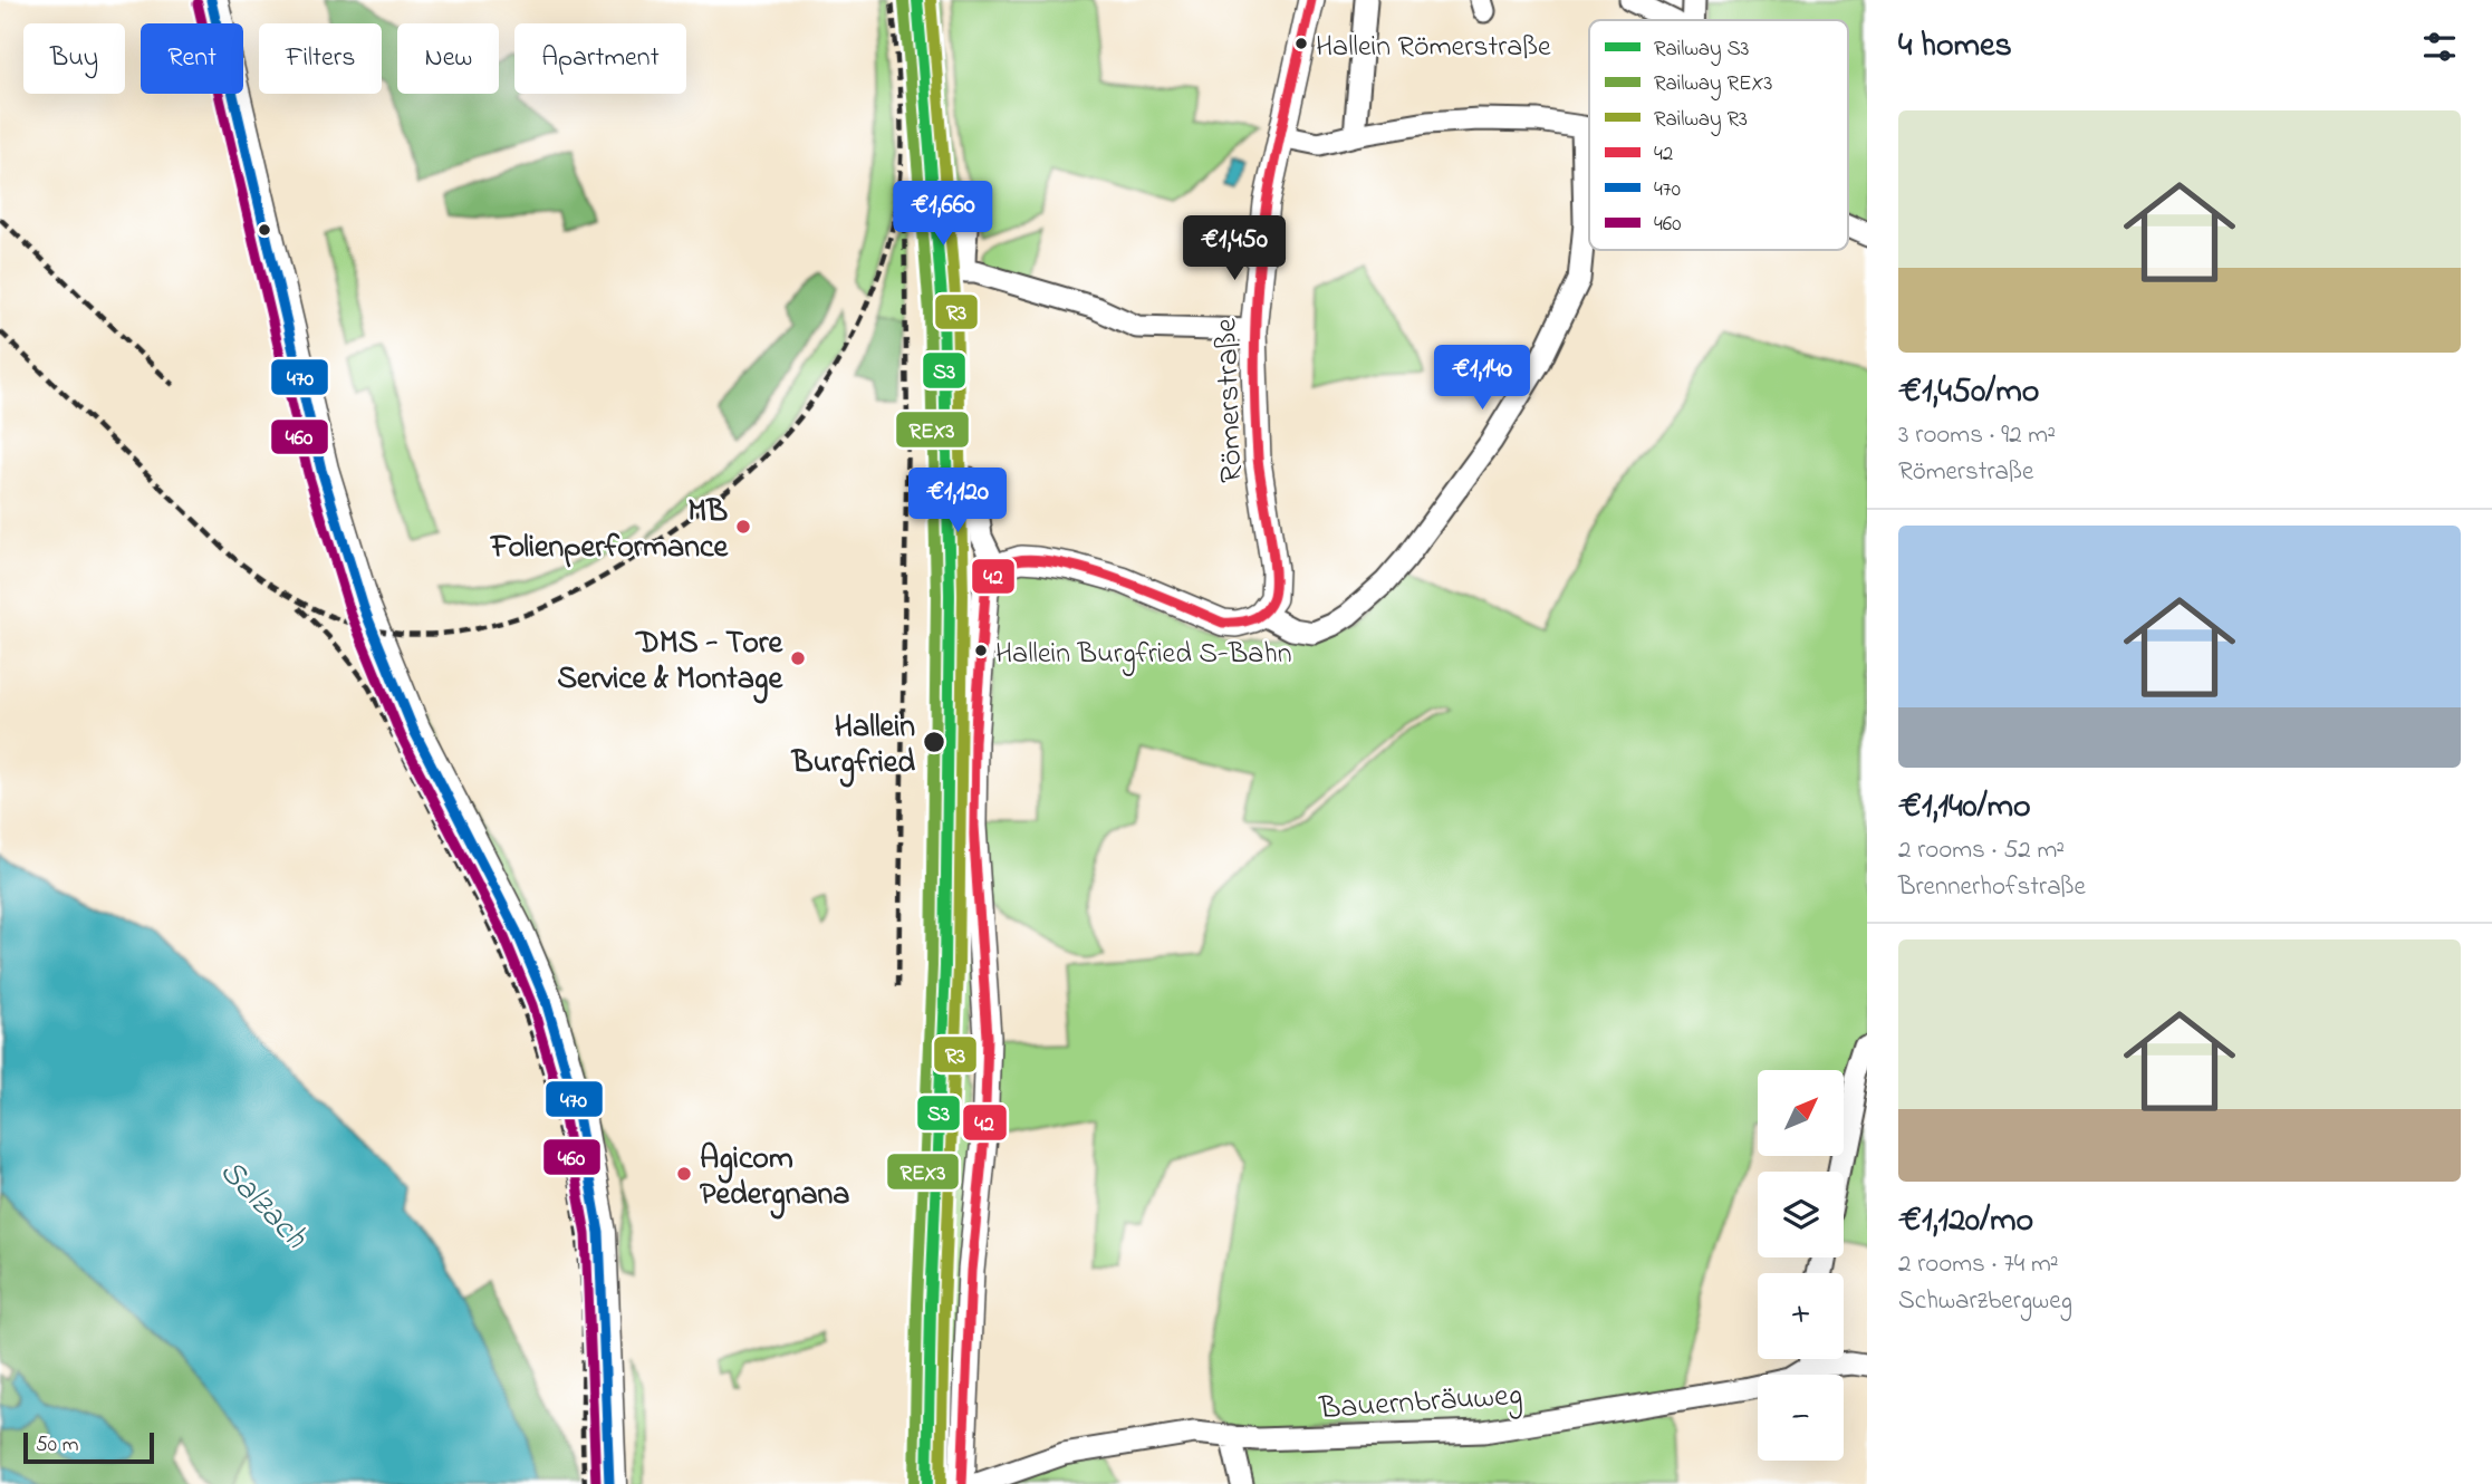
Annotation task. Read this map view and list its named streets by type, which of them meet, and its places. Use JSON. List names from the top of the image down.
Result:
{
  "streets": {
    "street": ["Römerstraße", "Bauernbräuweg"]
  },
  "water": ["Salzach"],
  "places": [
    "Hallein Römerstraße",
    "MB Folienperformance",
    "Hallein Burgfried S-Bahn",
    "DMS - Tore Service & Montage",
    "Hallein Burgfried",
    "Agicom Pedergnana"
  ],
  "lines": [
    "rail line S3",
    "rail line R3",
    "transit line 42",
    "transit line 470",
    "rail line REX3",
    "transit line 460"
  ],
  "legend": [
    "Railway S3",
    "Railway REX3",
    "Railway R3",
    "42",
    "470",
    "460"
  ],
  "scale_bar": "50 m",
  "north": "top right",
  "page": {
    "heading": "4 homes",
    "chip": [
      "Buy",
      "Rent",
      "Filters",
      "New",
      "Apartment"
    ],
    "list": [
      {
        "name": "€1,450/mo",
        "note": "3 rooms · 92 m² · Römerstraße"
      },
      {
        "name": "€1,140/mo",
        "note": "2 rooms · 52 m² · Brennerhofstraße"
      },
      {
        "name": "€1,120/mo",
        "note": "2 rooms · 74 m² · Schwarzbergweg"
      }
    ],
    "price": [
      "€1,660",
      "€1,450",
      "€1,140",
      "€1,120"
    ],
    "map_buttons": ["+", "−"],
    "scale": "50 m"
  }
}
